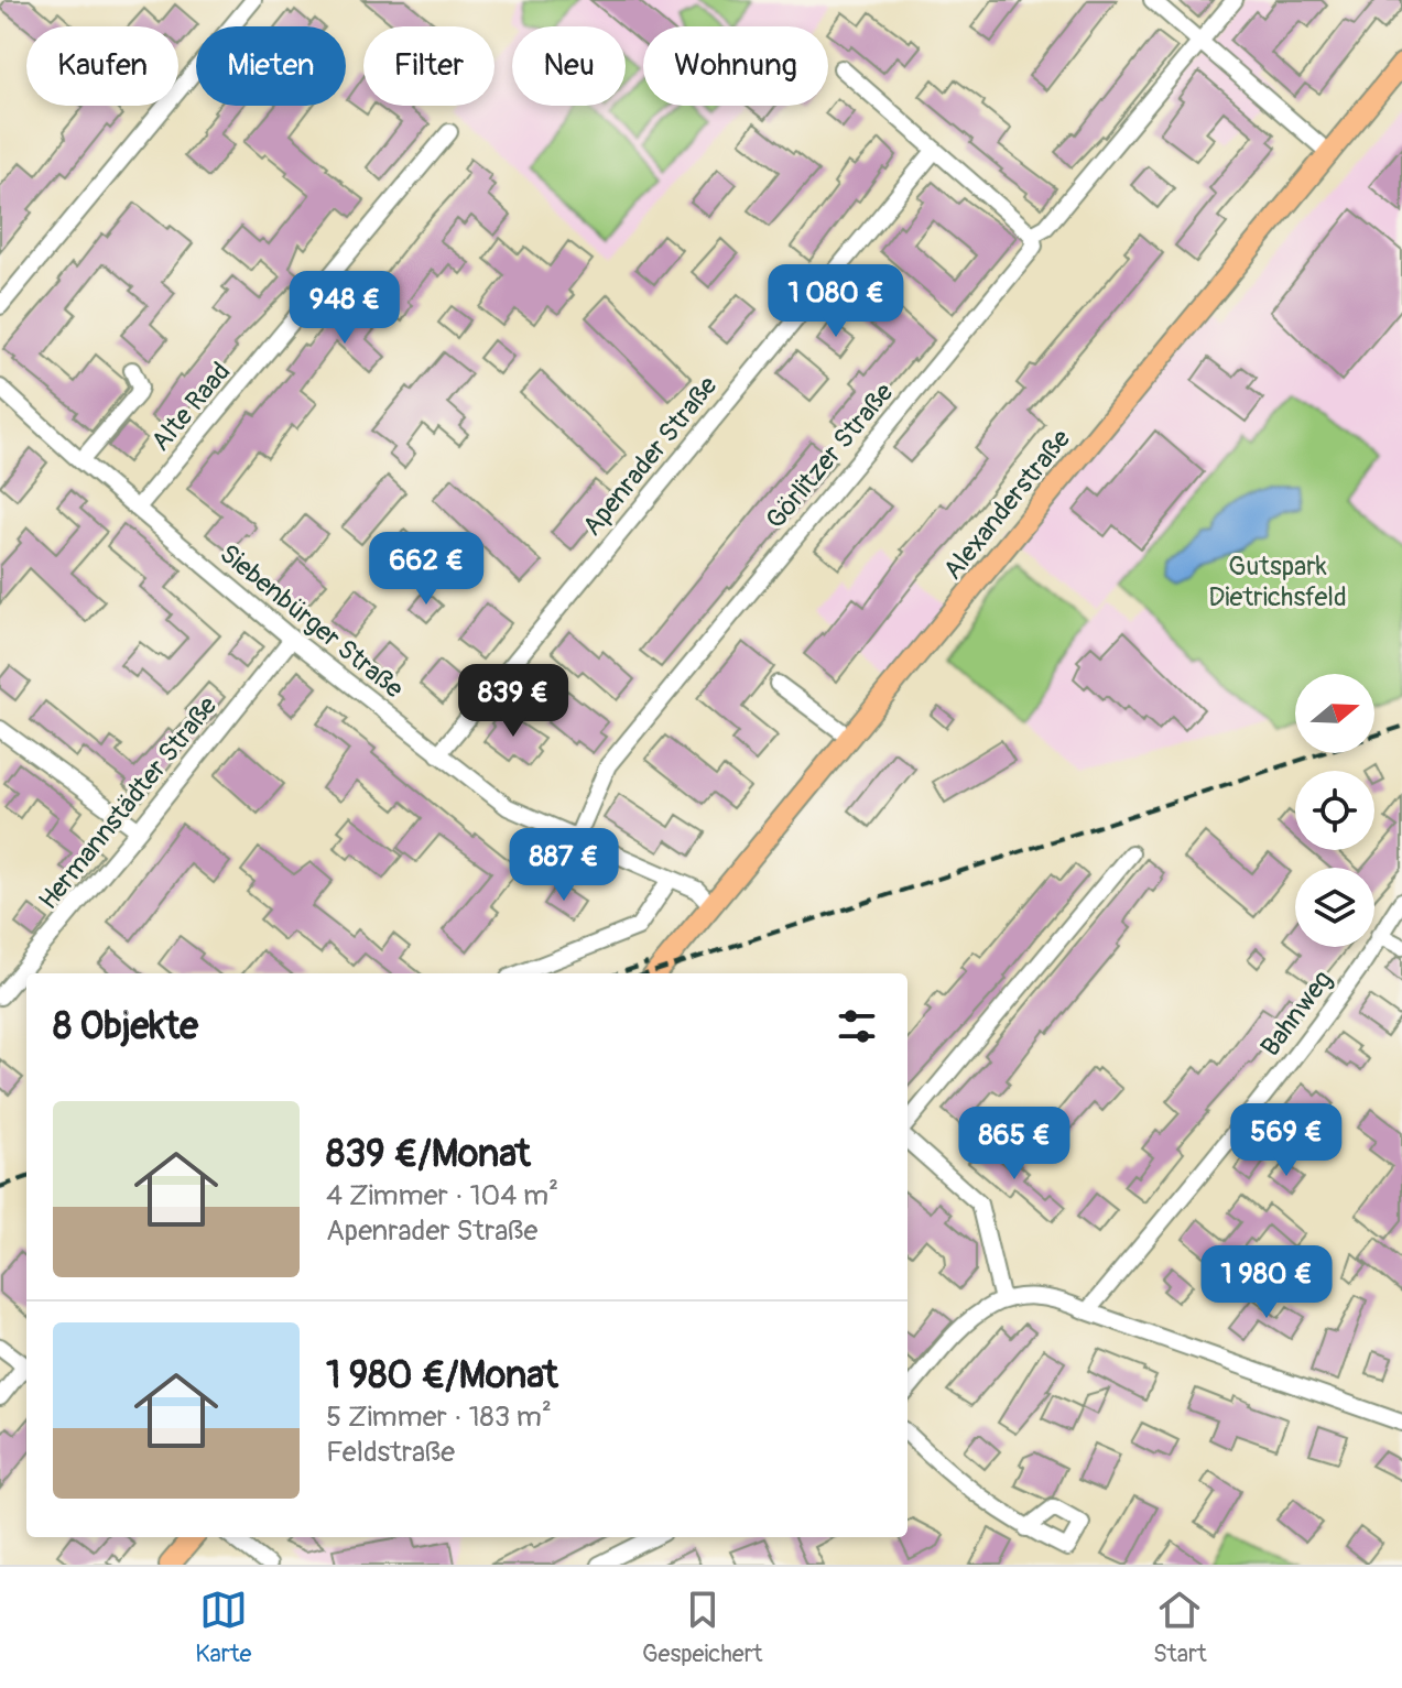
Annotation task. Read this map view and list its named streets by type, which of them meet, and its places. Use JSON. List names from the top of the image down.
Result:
{
  "streets": {
    "main road": ["Alexanderstraße"],
    "street": [
      "Alte Raad",
      "Apenrader Straße",
      "Görlitzer Straße",
      "Siebenbürger Straße",
      "Hermannstädter Straße",
      "Bahnweg"
    ]
  },
  "crossings": [
    ["Alte Raad", "Siebenbürger Straße"],
    ["Apenrader Straße", "Siebenbürger Straße"],
    ["Görlitzer Straße", "Siebenbürger Straße"],
    ["Alexanderstraße", "Siebenbürger Straße"],
    ["Siebenbürger Straße", "Hermannstädter Straße"]
  ],
  "parks": ["Gutspark Dietrichsfeld"],
  "north": "right",
  "page": {
    "chip": [
      "Kaufen",
      "Mieten",
      "Filter",
      "Neu",
      "Wohnung"
    ],
    "price": [
      "1 080 €",
      "948 €",
      "662 €",
      "839 €",
      "887 €",
      "569 €",
      "865 €",
      "1 980 €"
    ],
    "heading": "8 Objekte",
    "list": [
      {
        "name": "839 €/Monat",
        "note": "4 Zimmer · 104 m² · Apenrader Straße"
      },
      {
        "name": "1 980 €/Monat",
        "note": "5 Zimmer · 183 m² · Feldstraße"
      }
    ],
    "tabs": ["Karte", "Gespeichert", "Start"]
  }
}
